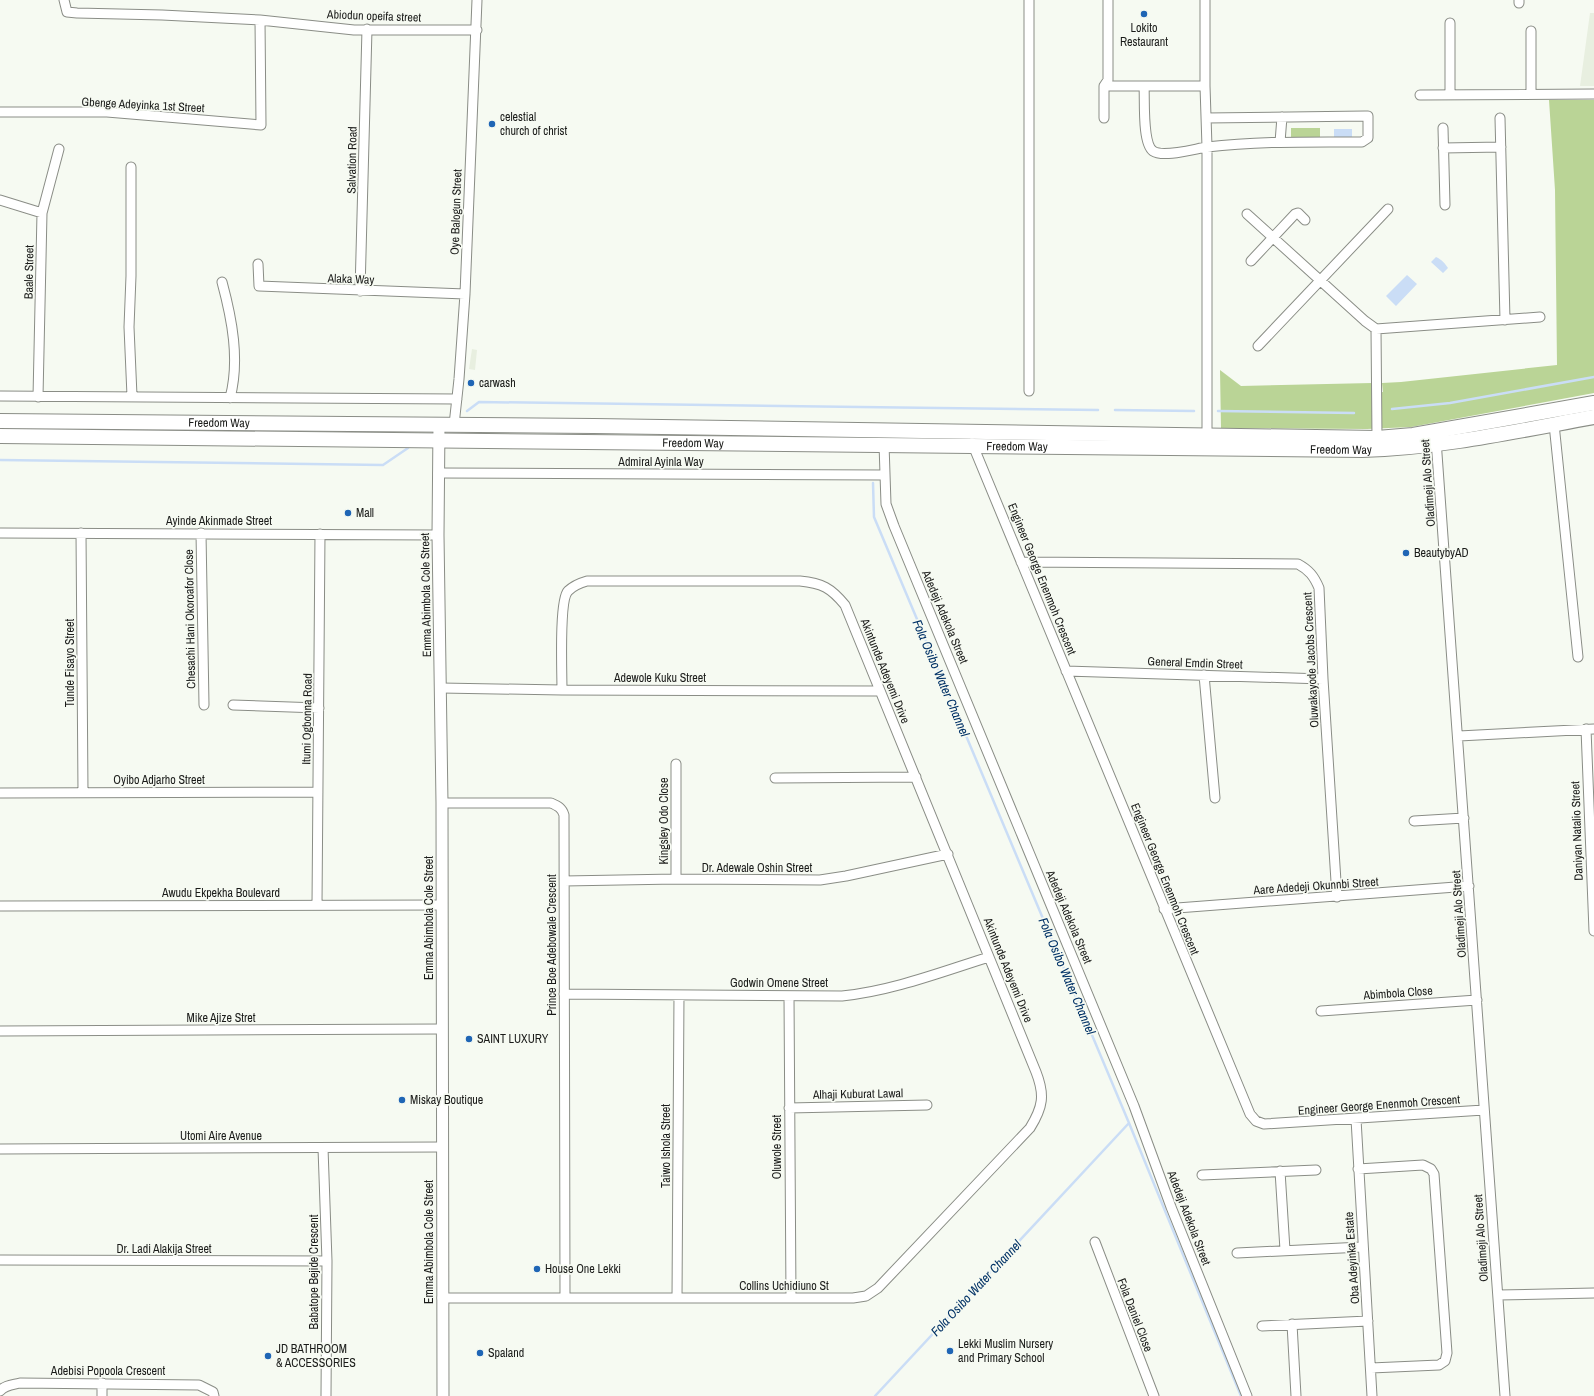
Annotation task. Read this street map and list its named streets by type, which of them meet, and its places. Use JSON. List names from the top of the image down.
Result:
{
  "streets": {
    "main road": ["Freedom Way"],
    "street": [
      "Abiodun opeifa street",
      "Gbenge Adeyinka 1st Street",
      "Salvation Road",
      "Oye Balogun Street",
      "Baale Street",
      "Alaka Way",
      "Admiral Ayinla Way",
      "Oladimeji Alo Street",
      "Ayinde Akinmade Street",
      "Engineer George Enenmoh Crescent",
      "Emma Abimbola Cole Street",
      "Adedeji Adekola Street",
      "Chesachi Hani Okoroafor Close",
      "Oluwakayode Jacobs Crescent",
      "Tunde Fisayo Street",
      "General Emdin Street",
      "Akintunde Adeyemi Drive",
      "Adewole Kuku Street",
      "Itumi Ogbonna Road",
      "Oyibo Adjarho Street",
      "Kingsley Odo Close",
      "Daniyan Natalio Street",
      "Dr. Adewale Oshin Street",
      "Aare Adedeji Okunnbi Street",
      "Awudu Ekpekha Boulevard",
      "Prince Boe Adebowale Crescent",
      "Godwin Omene Street",
      "Abimbola Close",
      "Mike Ajize Stret",
      "Alhaji Kuburat Lawal",
      "Utomi Aire Avenue",
      "Taiwo Ishola Street",
      "Oluwole Street",
      "Dr. Ladi Alakija Street",
      "Oba Adeyinka Estate",
      "Babatope Bejide Crescent",
      "Collins Uchidiuno St",
      "Fola Daniel Close",
      "Adebisi Popoola Crescent"
    ]
  },
  "crossings": [
    ["Abiodun opeifa street", "Gbenge Adeyinka 1st Street"],
    ["Abiodun opeifa street", "Salvation Road"],
    ["Abiodun opeifa street", "Oye Balogun Street"],
    ["Salvation Road", "Alaka Way"],
    ["Oye Balogun Street", "Alaka Way"],
    ["Oye Balogun Street", "Freedom Way"],
    ["Freedom Way", "Oladimeji Alo Street"],
    ["Freedom Way", "Engineer George Enenmoh Crescent"],
    ["Freedom Way", "Emma Abimbola Cole Street"],
    ["Freedom Way", "Adedeji Adekola Street"],
    ["Admiral Ayinla Way", "Emma Abimbola Cole Street"],
    ["Admiral Ayinla Way", "Adedeji Adekola Street"],
    ["Oladimeji Alo Street", "Engineer George Enenmoh Crescent"],
    ["Oladimeji Alo Street", "Aare Adedeji Okunnbi Street"],
    ["Oladimeji Alo Street", "Abimbola Close"],
    ["Ayinde Akinmade Street", "Emma Abimbola Cole Street"],
    ["Ayinde Akinmade Street", "Chesachi Hani Okoroafor Close"],
    ["Ayinde Akinmade Street", "Tunde Fisayo Street"],
    ["Ayinde Akinmade Street", "Itumi Ogbonna Road"],
    ["Engineer George Enenmoh Crescent", "Oluwakayode Jacobs Crescent"],
    ["Engineer George Enenmoh Crescent", "General Emdin Street"],
    ["Engineer George Enenmoh Crescent", "Aare Adedeji Okunnbi Street"],
    ["Engineer George Enenmoh Crescent", "Oba Adeyinka Estate"],
    ["Emma Abimbola Cole Street", "Adewole Kuku Street"],
    ["Emma Abimbola Cole Street", "Awudu Ekpekha Boulevard"],
    ["Emma Abimbola Cole Street", "Prince Boe Adebowale Crescent"],
    ["Emma Abimbola Cole Street", "Mike Ajize Stret"],
    ["Emma Abimbola Cole Street", "Utomi Aire Avenue"],
    ["Emma Abimbola Cole Street", "Collins Uchidiuno St"],
    ["Oluwakayode Jacobs Crescent", "General Emdin Street"],
    ["Oluwakayode Jacobs Crescent", "Aare Adedeji Okunnbi Street"],
    ["Tunde Fisayo Street", "Oyibo Adjarho Street"],
    ["Akintunde Adeyemi Drive", "Adewole Kuku Street"],
    ["Akintunde Adeyemi Drive", "Dr. Adewale Oshin Street"],
    ["Akintunde Adeyemi Drive", "Godwin Omene Street"],
    ["Akintunde Adeyemi Drive", "Collins Uchidiuno St"],
    ["Itumi Ogbonna Road", "Oyibo Adjarho Street"],
    ["Itumi Ogbonna Road", "Awudu Ekpekha Boulevard"],
    ["Kingsley Odo Close", "Dr. Adewale Oshin Street"],
    ["Dr. Adewale Oshin Street", "Prince Boe Adebowale Crescent"],
    ["Prince Boe Adebowale Crescent", "Godwin Omene Street"],
    ["Prince Boe Adebowale Crescent", "Collins Uchidiuno St"],
    ["Godwin Omene Street", "Taiwo Ishola Street"],
    ["Godwin Omene Street", "Oluwole Street"],
    ["Alhaji Kuburat Lawal", "Oluwole Street"],
    ["Utomi Aire Avenue", "Babatope Bejide Crescent"],
    ["Taiwo Ishola Street", "Collins Uchidiuno St"],
    ["Oluwole Street", "Collins Uchidiuno St"],
    ["Dr. Ladi Alakija Street", "Babatope Bejide Crescent"]
  ],
  "water": ["Fola Osibo Water Channel"],
  "places": [
    "Lokito Restaurant",
    "celestial church of christ",
    "carwash",
    "Mall",
    "BeautybyAD",
    "SAINT LUXURY",
    "Miskay Boutique",
    "House One Lekki",
    "Lekki Muslim Nursery and Primary School",
    "Spaland",
    "JD BATHROOM & ACCESSORIES"
  ]
}
